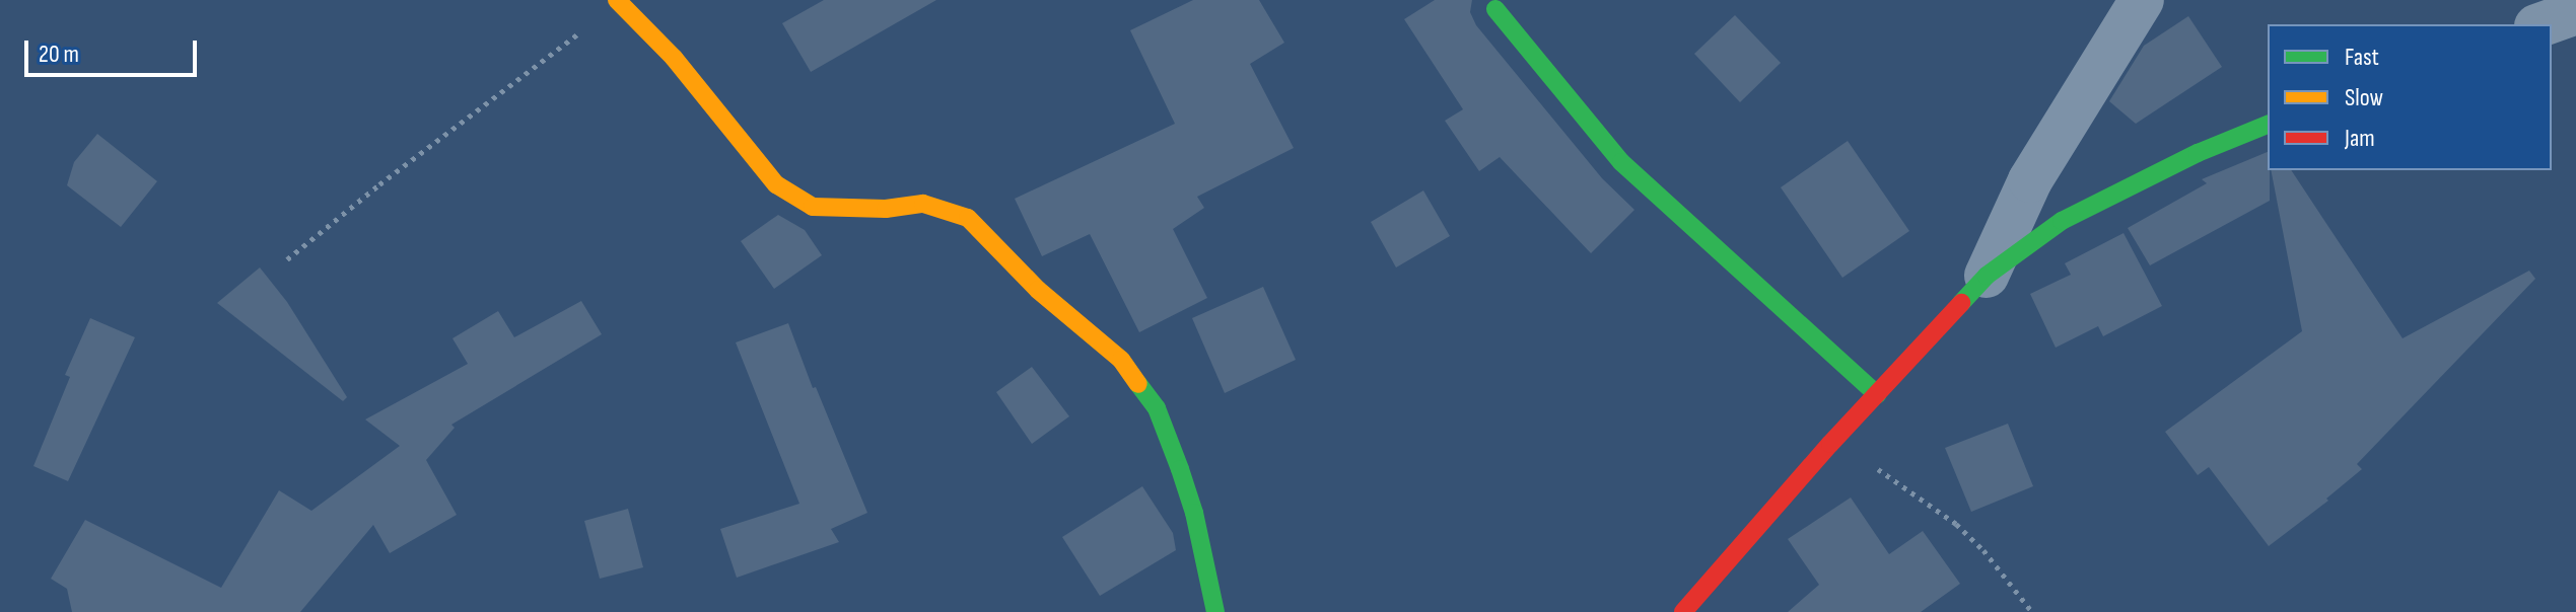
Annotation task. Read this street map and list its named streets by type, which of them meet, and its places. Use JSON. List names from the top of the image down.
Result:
{
  "legend": ["Fast", "Slow", "Jam"],
  "scale_bar": "20 m"
}
